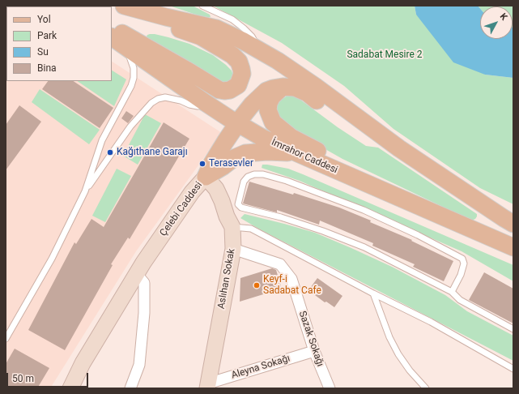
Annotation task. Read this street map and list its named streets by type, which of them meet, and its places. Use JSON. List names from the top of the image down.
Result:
{
  "streets": {
    "main road": ["İmrahor Caddesi"],
    "street": [
      "Çelebi Caddesi",
      "Aslıhan Sokak",
      "Sazak Sokağı",
      "Aleyna Sokağı"
    ]
  },
  "crossings": [
    ["Çelebi Caddesi", "Aslıhan Sokak"],
    ["Aslıhan Sokak", "Sazak Sokağı"],
    ["Aslıhan Sokak", "Aleyna Sokağı"],
    ["Sazak Sokağı", "Aleyna Sokağı"]
  ],
  "parks": ["Sadabat Mesire 2"],
  "places": ["Kağıthane Garajı", "Terasevler", "Keyf-i Sadabat Cafe"],
  "legend": [
    "Yol",
    "Park",
    "Su",
    "Bina"
  ],
  "scale_bar": "50 m",
  "north": "top right"
}
